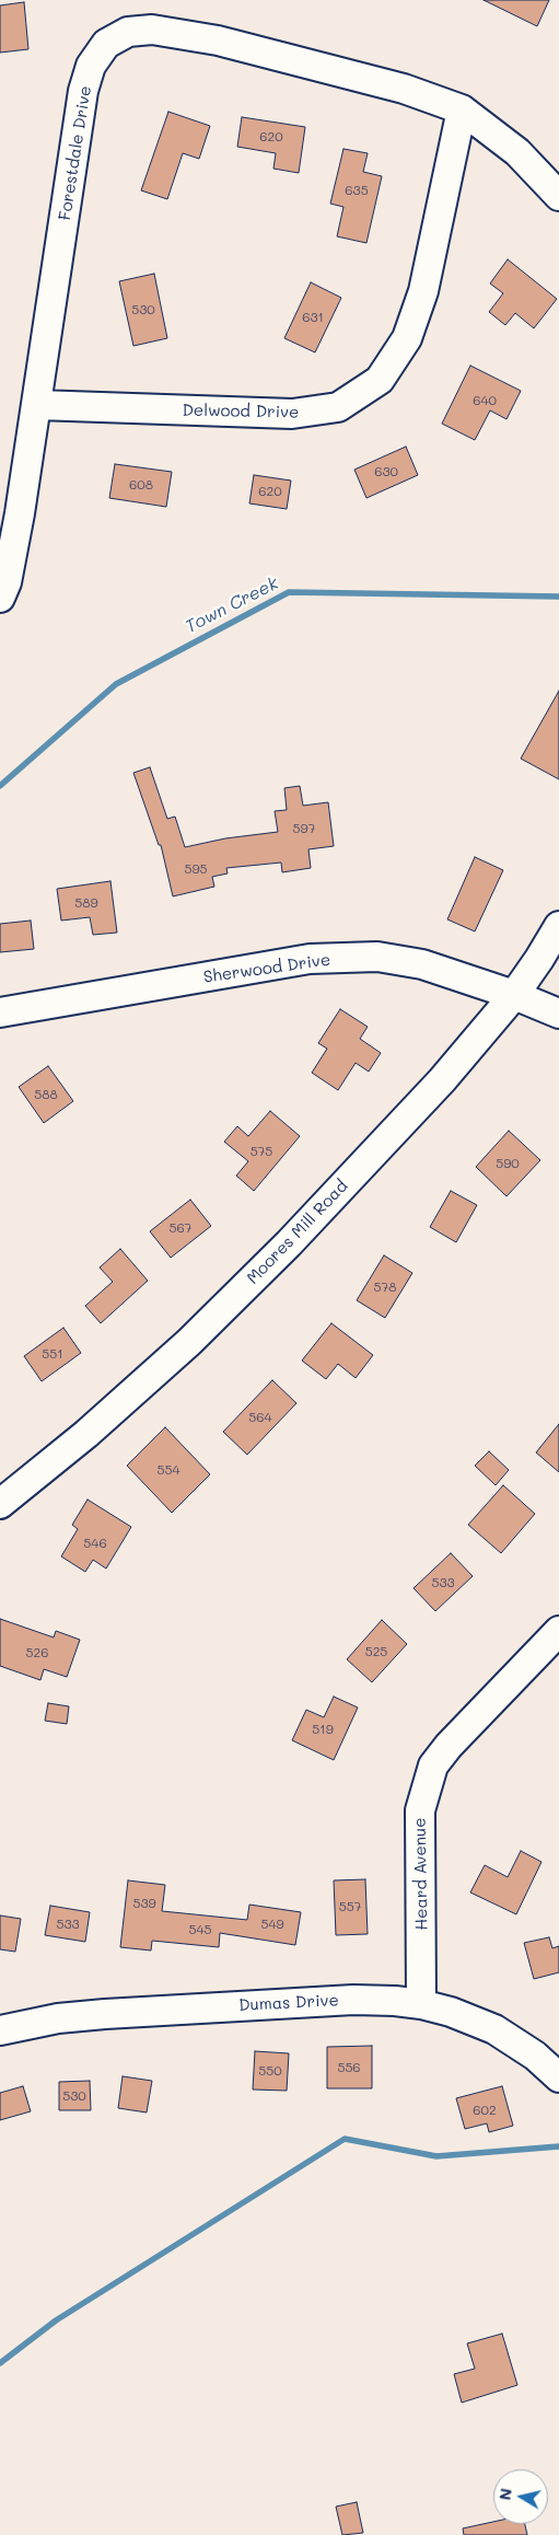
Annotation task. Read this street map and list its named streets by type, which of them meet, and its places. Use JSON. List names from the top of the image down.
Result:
{
  "streets": {
    "street": [
      "Forestdale Drive",
      "Delwood Drive",
      "Sherwood Drive",
      "Moores Mill Road",
      "Heard Avenue",
      "Dumas Drive"
    ]
  },
  "crossings": [
    ["Forestdale Drive", "Delwood Drive"],
    ["Sherwood Drive", "Moores Mill Road"],
    ["Heard Avenue", "Dumas Drive"]
  ],
  "water": ["Town Creek"],
  "house_numbers": [
    "620",
    "635",
    "530",
    "631",
    "640",
    "630",
    "608",
    "620",
    "597",
    "595",
    "589",
    "588",
    "575",
    "590",
    "567",
    "578",
    "551",
    "564",
    "554",
    "546",
    "533",
    "525",
    "526",
    "519",
    "539",
    "557",
    "533",
    "549",
    "545",
    "556",
    "550",
    "530",
    "602"
  ],
  "north": "left"
}
